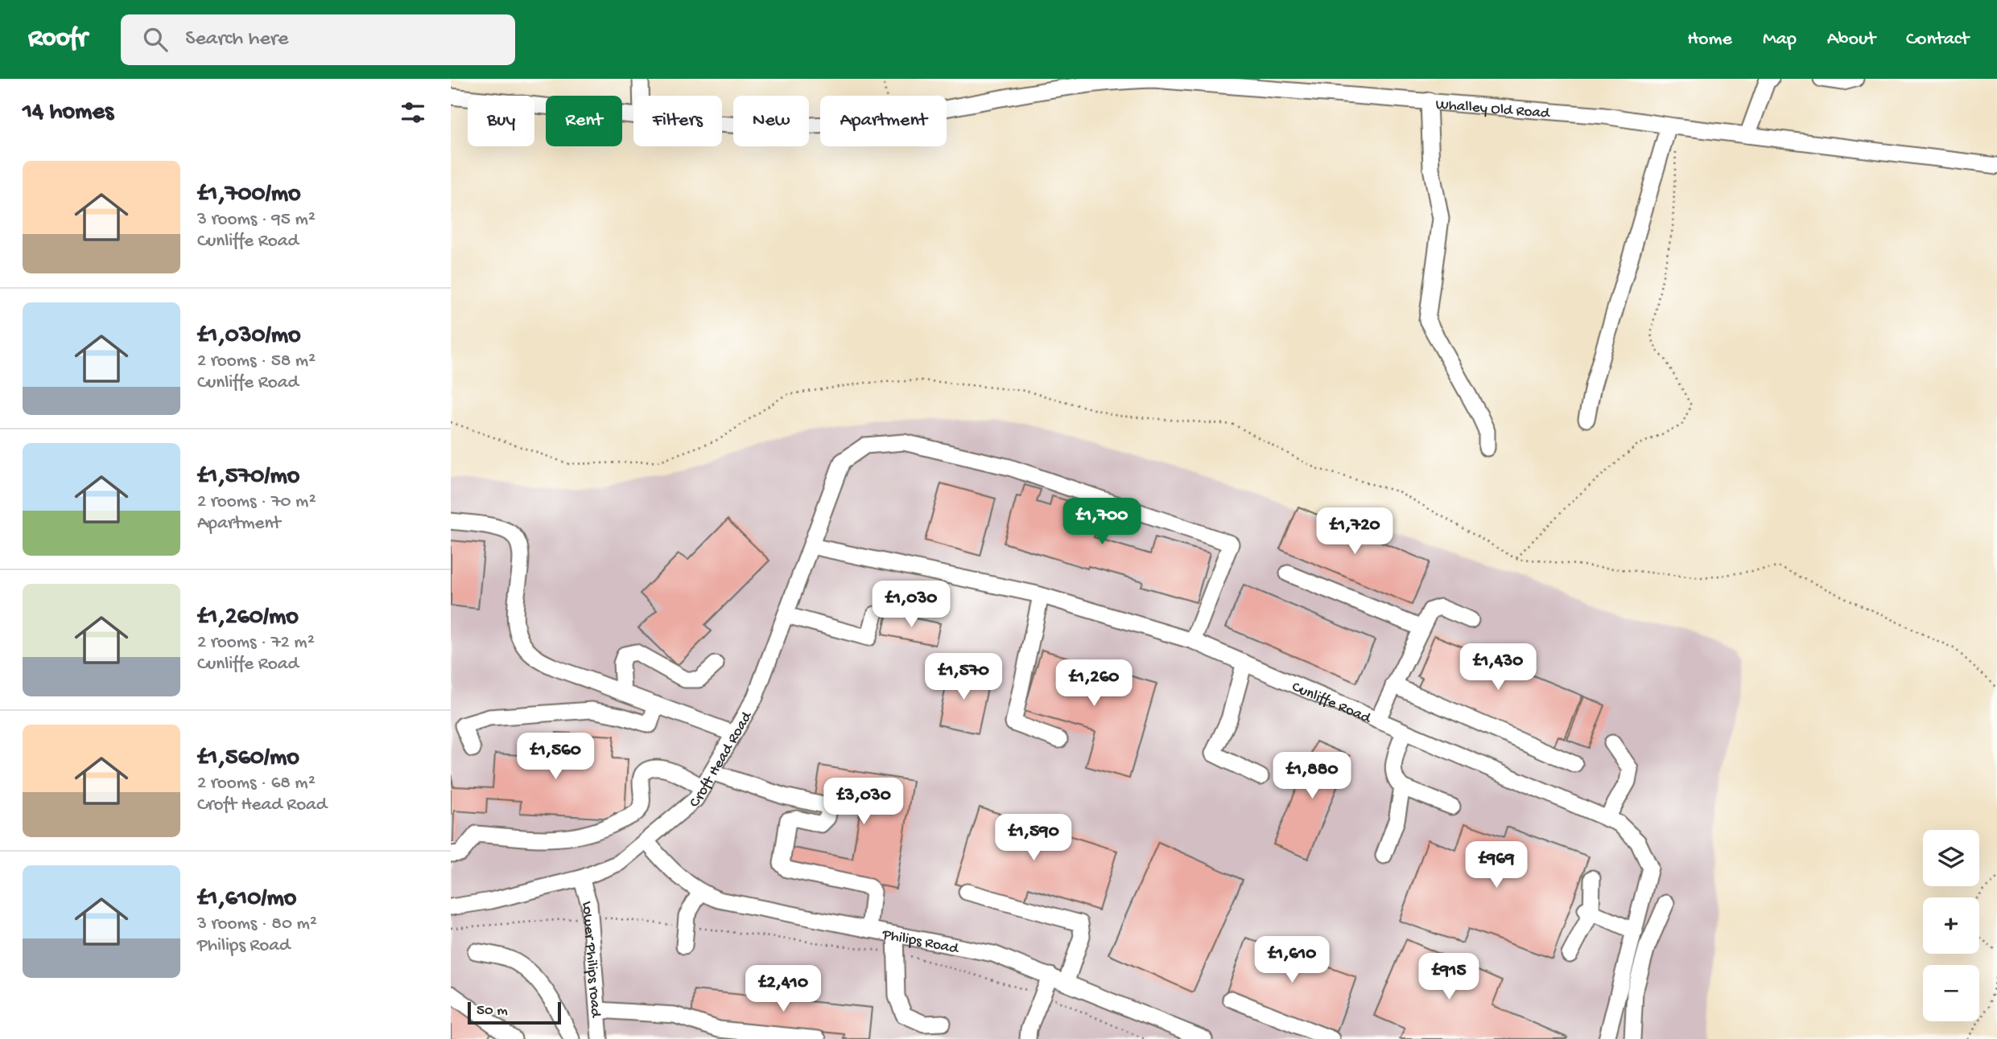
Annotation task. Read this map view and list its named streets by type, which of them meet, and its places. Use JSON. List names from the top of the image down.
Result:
{
  "streets": {
    "street": [
      "Whalley Old Road",
      "Cunliffe Road",
      "Croft Head Road",
      "Philips Road",
      "Lower Philips road"
    ]
  },
  "crossings": [
    ["Cunliffe Road", "Croft Head Road"],
    ["Croft Head Road", "Philips Road"],
    ["Croft Head Road", "Lower Philips road"]
  ],
  "scale_bar": "50 m",
  "page": {
    "header": "Roofr",
    "search": "Search here",
    "nav": [
      "Home",
      "Map",
      "About",
      "Contact"
    ],
    "heading": "14 homes",
    "chip": [
      "Buy",
      "Rent",
      "Filters",
      "New",
      "Apartment"
    ],
    "list": [
      {
        "name": "£1,700/mo",
        "note": "3 rooms · 95 m² · Cunliffe Road"
      },
      {
        "name": "£1,030/mo",
        "note": "2 rooms · 58 m² · Cunliffe Road"
      },
      {
        "name": "£1,570/mo",
        "note": "2 rooms · 70 m² · Apartment"
      },
      {
        "name": "£1,260/mo",
        "note": "2 rooms · 72 m² · Cunliffe Road"
      },
      {
        "name": "£1,560/mo",
        "note": "2 rooms · 68 m² · Croft Head Road"
      },
      {
        "name": "£1,610/mo",
        "note": "3 rooms · 80 m² · Philips Road"
      }
    ],
    "price": [
      "£1,700",
      "£1,720",
      "£1,030",
      "£1,430",
      "£1,570",
      "£1,260",
      "£1,560",
      "£1,880",
      "£3,030",
      "£1,590",
      "£969",
      "£1,610",
      "£915",
      "£2,410"
    ],
    "map_buttons": ["+", "−"],
    "scale": "50 m"
  }
}
